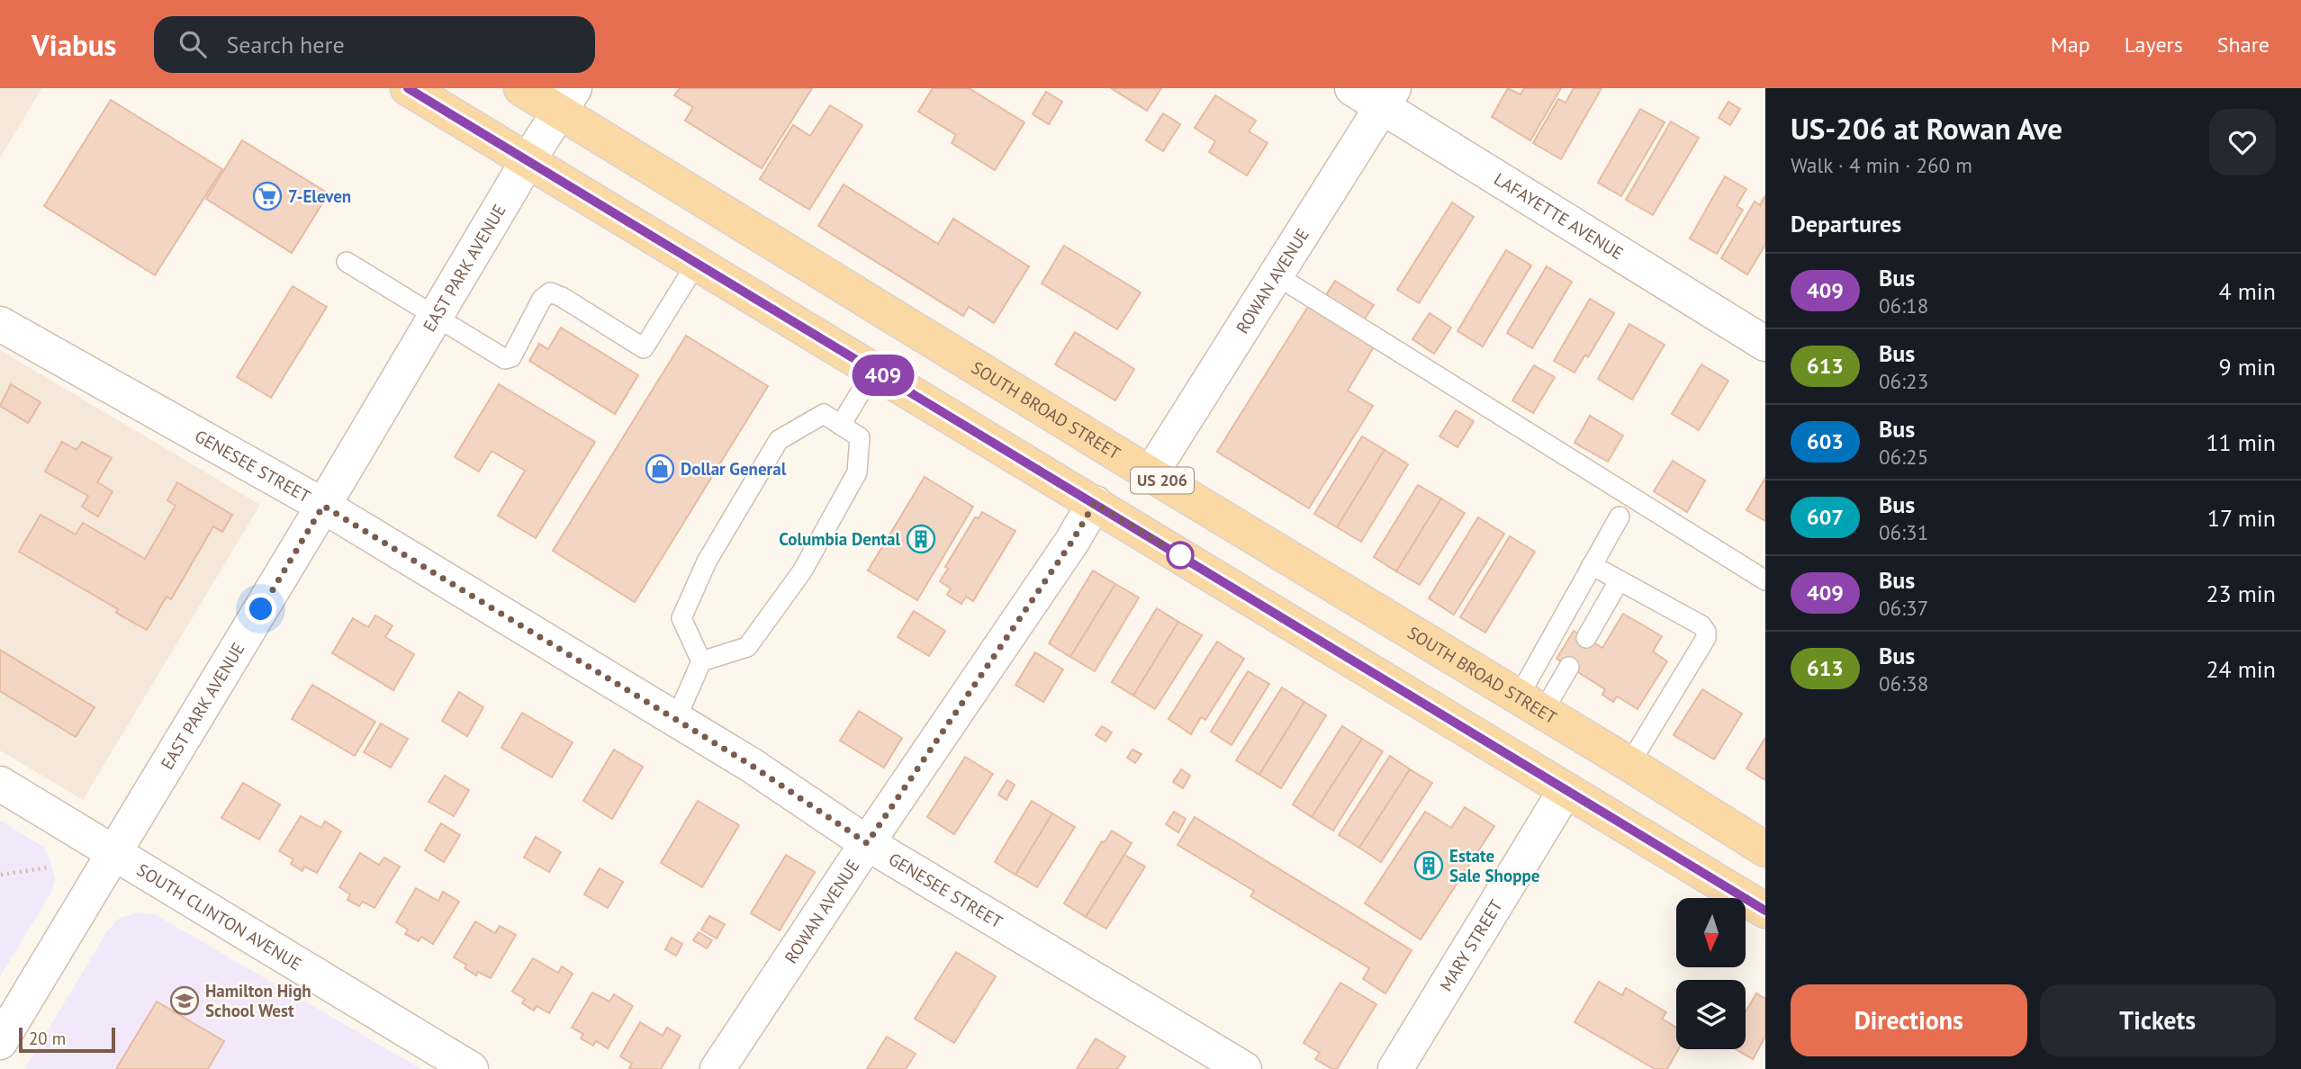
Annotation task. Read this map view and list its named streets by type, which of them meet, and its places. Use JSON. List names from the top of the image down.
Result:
{
  "streets": {
    "main road": ["SOUTH BROAD STREET", "US 206"],
    "street": [
      "LAFAYETTE AVENUE",
      "EAST PARK AVENUE",
      "ROWAN AVENUE",
      "GENESEE STREET",
      "SOUTH CLINTON AVENUE",
      "MARY STREET"
    ]
  },
  "crossings": [
    ["LAFAYETTE AVENUE", "ROWAN AVENUE"],
    ["EAST PARK AVENUE", "SOUTH BROAD STREET"],
    ["EAST PARK AVENUE", "GENESEE STREET"],
    ["EAST PARK AVENUE", "SOUTH CLINTON AVENUE"],
    ["ROWAN AVENUE", "SOUTH BROAD STREET"],
    ["ROWAN AVENUE", "GENESEE STREET"]
  ],
  "places": {
    "supermarket": ["7-Eleven"],
    "shop": ["Dollar General"],
    "building": ["Columbia Dental", "Estate Sale Shoppe"],
    "school or university": ["Hamilton High School West"]
  },
  "lines": ["bus line 409"],
  "scale_bar": "20 m",
  "north": "bottom",
  "page": {
    "header": "Viabus",
    "search": "Search here",
    "nav": ["Map", "Layers", "Share"],
    "on_map": "409",
    "heading": [
      ["US-206 at Rowan Ave", "Walk · 4 min · 260 m"],
      "Departures"
    ],
    "list": [
      {
        "mark": "409",
        "name": "Bus",
        "note": "06:18",
        "value": "4 min"
      },
      {
        "mark": "613",
        "name": "Bus",
        "note": "06:23",
        "value": "9 min"
      },
      {
        "mark": "603",
        "name": "Bus",
        "note": "06:25",
        "value": "11 min"
      },
      {
        "mark": "607",
        "name": "Bus",
        "note": "06:31",
        "value": "17 min"
      },
      {
        "mark": "409",
        "name": "Bus",
        "note": "06:37",
        "value": "23 min"
      },
      {
        "mark": "613",
        "name": "Bus",
        "note": "06:38",
        "value": "24 min"
      }
    ],
    "buttons": ["Directions", "Tickets"],
    "scale": "20 m"
  }
}
